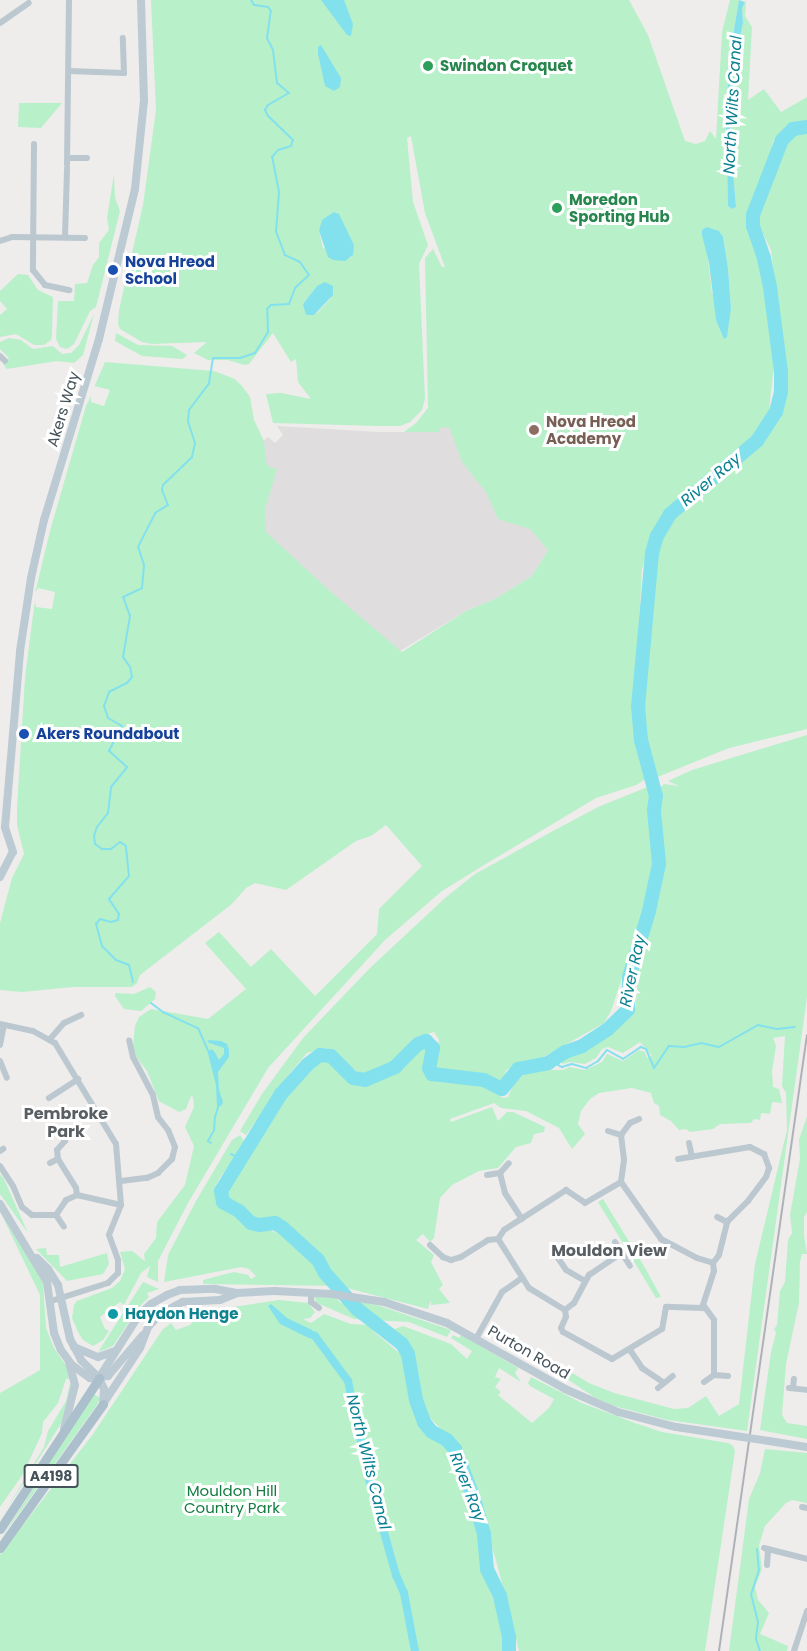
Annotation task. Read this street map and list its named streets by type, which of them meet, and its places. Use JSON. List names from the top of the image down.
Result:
{
  "streets": {
    "main road": ["Akers Way", "Purton Road", "A4198"]
  },
  "crossings": [
    ["Purton Road", "A4198"]
  ],
  "districts": ["Pembroke Park", "Mouldon View"],
  "water": ["North Wilts Canal", "River Ray"],
  "parks": ["Mouldon Hill Country Park"],
  "places": [
    "Swindon Croquet",
    "Moredon Sporting Hub",
    "Nova Hreod School",
    "Nova Hreod Academy",
    "Akers Roundabout",
    "Haydon Henge"
  ]
}
